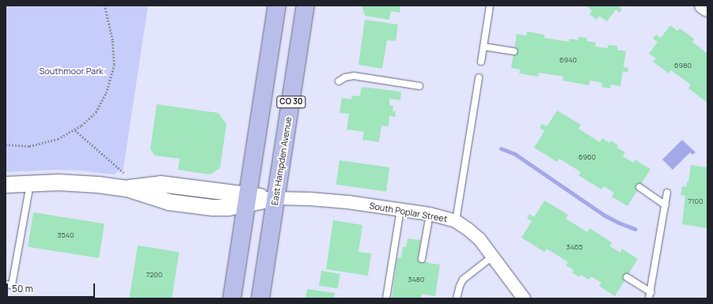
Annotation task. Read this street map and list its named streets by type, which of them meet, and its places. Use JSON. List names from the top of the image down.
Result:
{
  "streets": {
    "main road": ["CO 30", "East Hampden Avenue"],
    "street": ["South Poplar Street"]
  },
  "crossings": [
    ["CO 30", "South Poplar Street"],
    ["East Hampden Avenue", "South Poplar Street"]
  ],
  "parks": ["Southmoor Park"],
  "house_numbers": [
    "6940",
    "6980",
    "6960",
    "7100",
    "3540",
    "3465",
    "7200",
    "3480"
  ],
  "scale_bar": "50 m"
}
